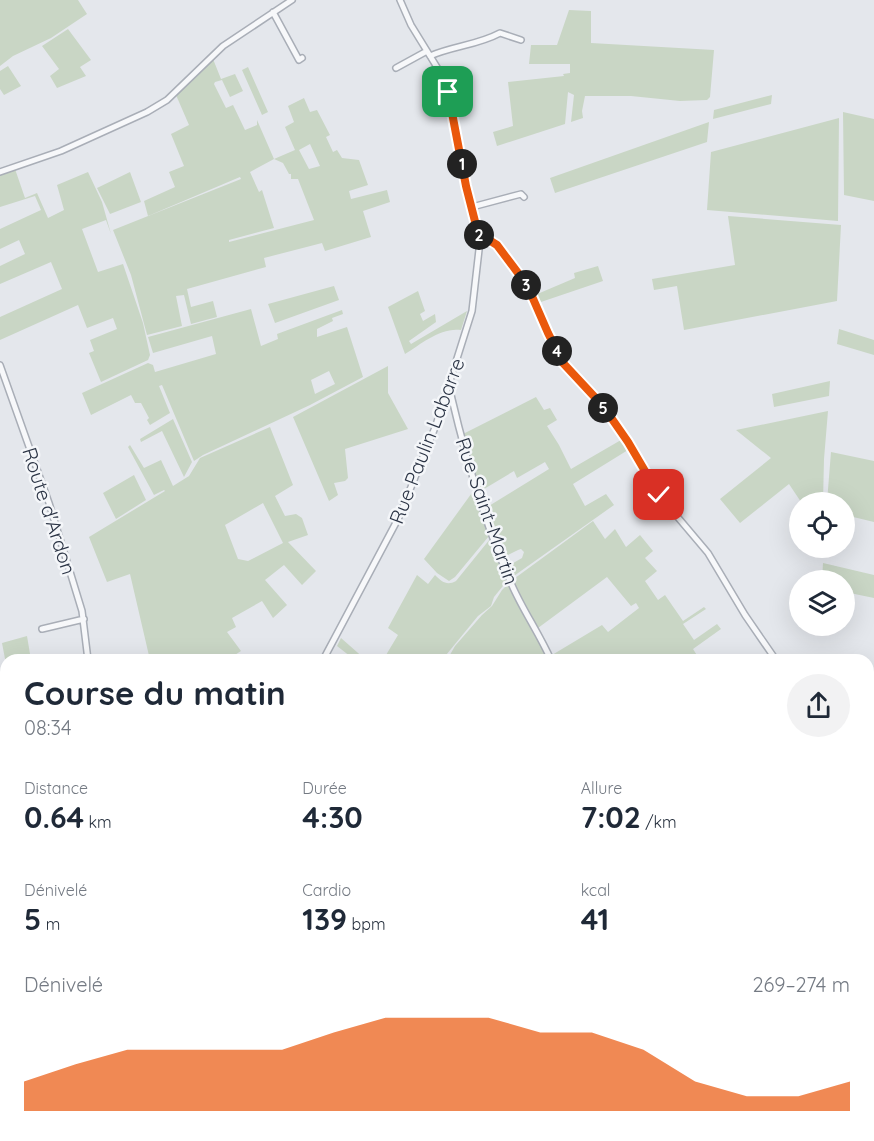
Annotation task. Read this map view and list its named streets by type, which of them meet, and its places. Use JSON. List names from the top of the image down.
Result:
{
  "streets": {
    "street": ["Rue Paulin Labarre", "Route d'Ardon", "Rue Saint-Martin"]
  },
  "crossings": [
    ["Rue Paulin Labarre", "Rue Saint-Martin"]
  ],
  "page": {
    "pins": [
      "1",
      "2",
      "3",
      "4",
      "5"
    ],
    "heading": ["Course du matin", "08:34"],
    "stats": [
      ["Distance", "0.64 km"],
      ["Durée", "4:30"],
      ["Allure", "7:02 /km"],
      ["Dénivelé", "5 m"],
      ["Cardio", "139 bpm"],
      ["kcal", "41"]
    ],
    "chart": ["Dénivelé", "269–274 m"]
  }
}
